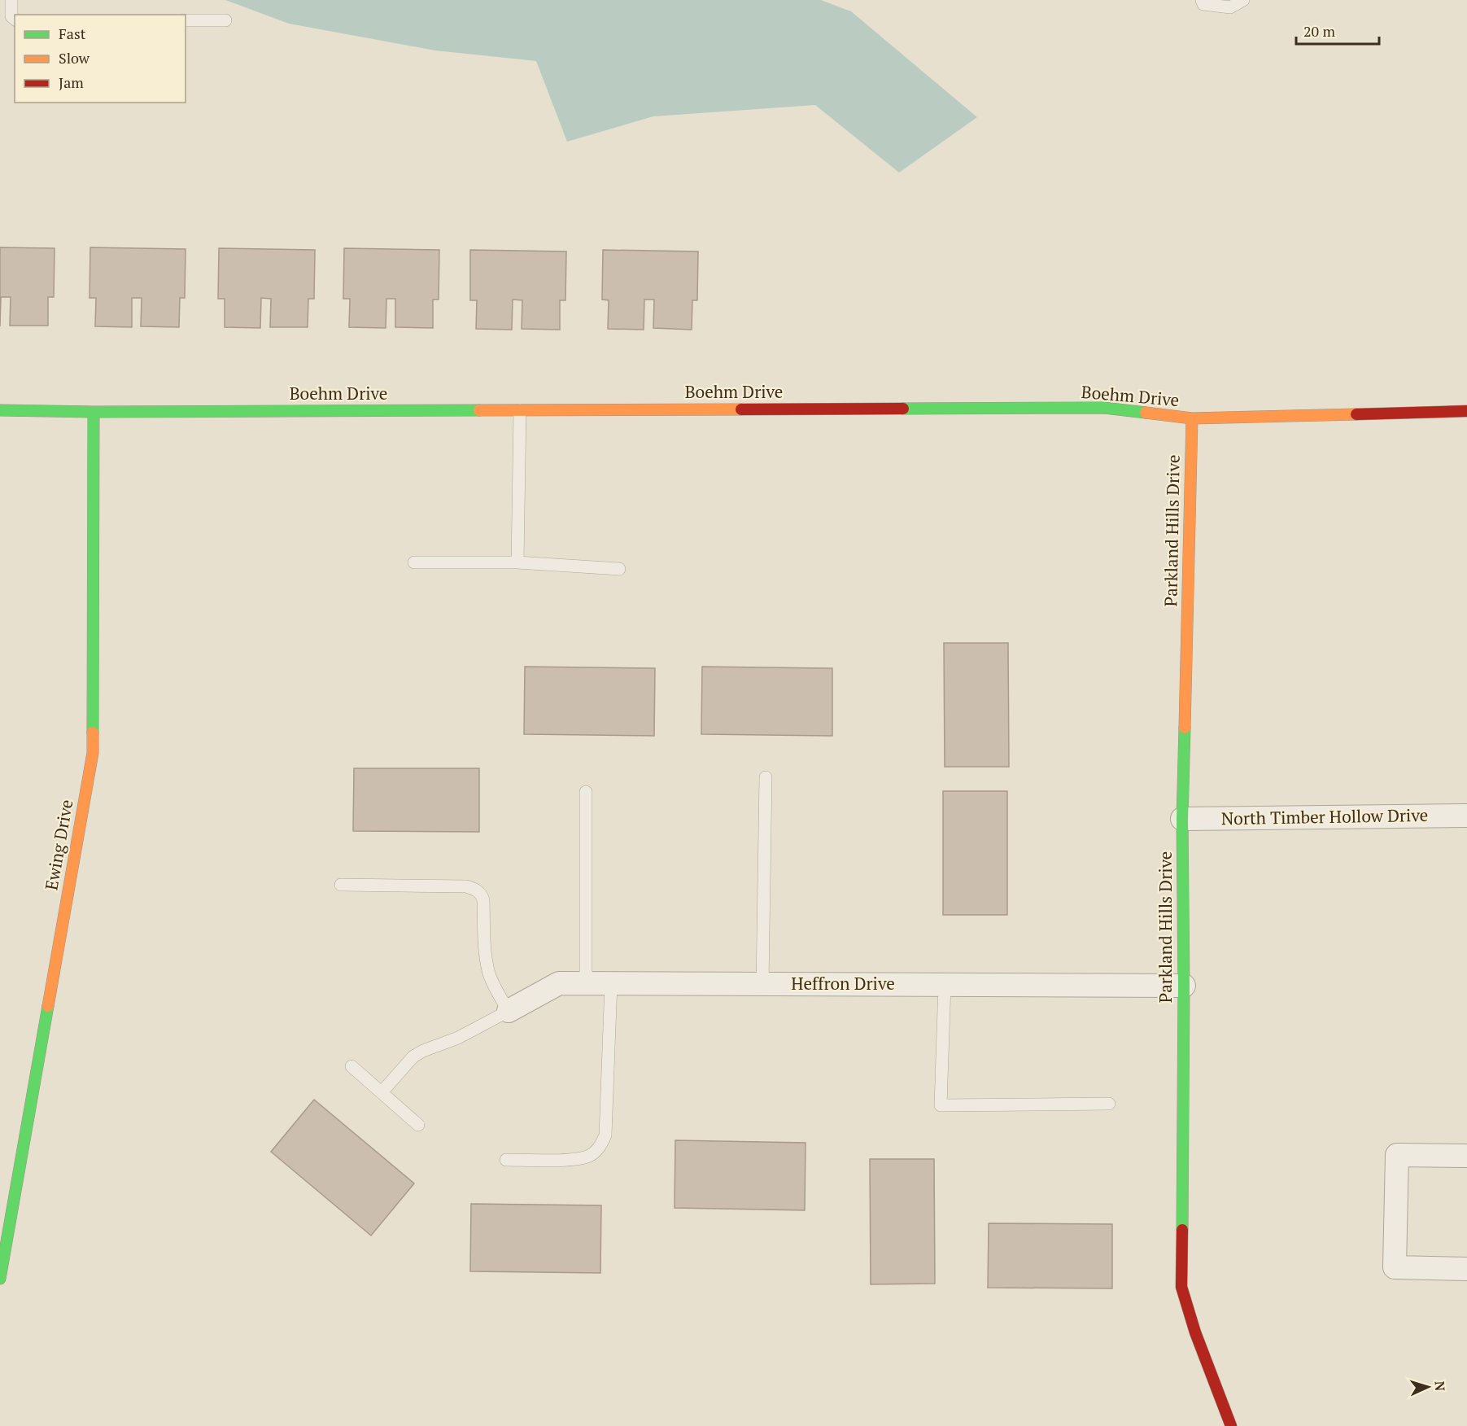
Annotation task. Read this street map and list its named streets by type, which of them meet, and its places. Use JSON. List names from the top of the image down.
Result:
{
  "streets": {
    "street": [
      "Boehm Drive",
      "Parkland Hills Drive",
      "North Timber Hollow Drive",
      "Ewing Drive",
      "Heffron Drive"
    ]
  },
  "crossings": [
    ["Boehm Drive", "Parkland Hills Drive"],
    ["Boehm Drive", "Ewing Drive"],
    ["Parkland Hills Drive", "North Timber Hollow Drive"],
    ["Parkland Hills Drive", "Heffron Drive"]
  ],
  "legend": ["Fast", "Slow", "Jam"],
  "scale_bar": "20 m",
  "north": "right"
}
